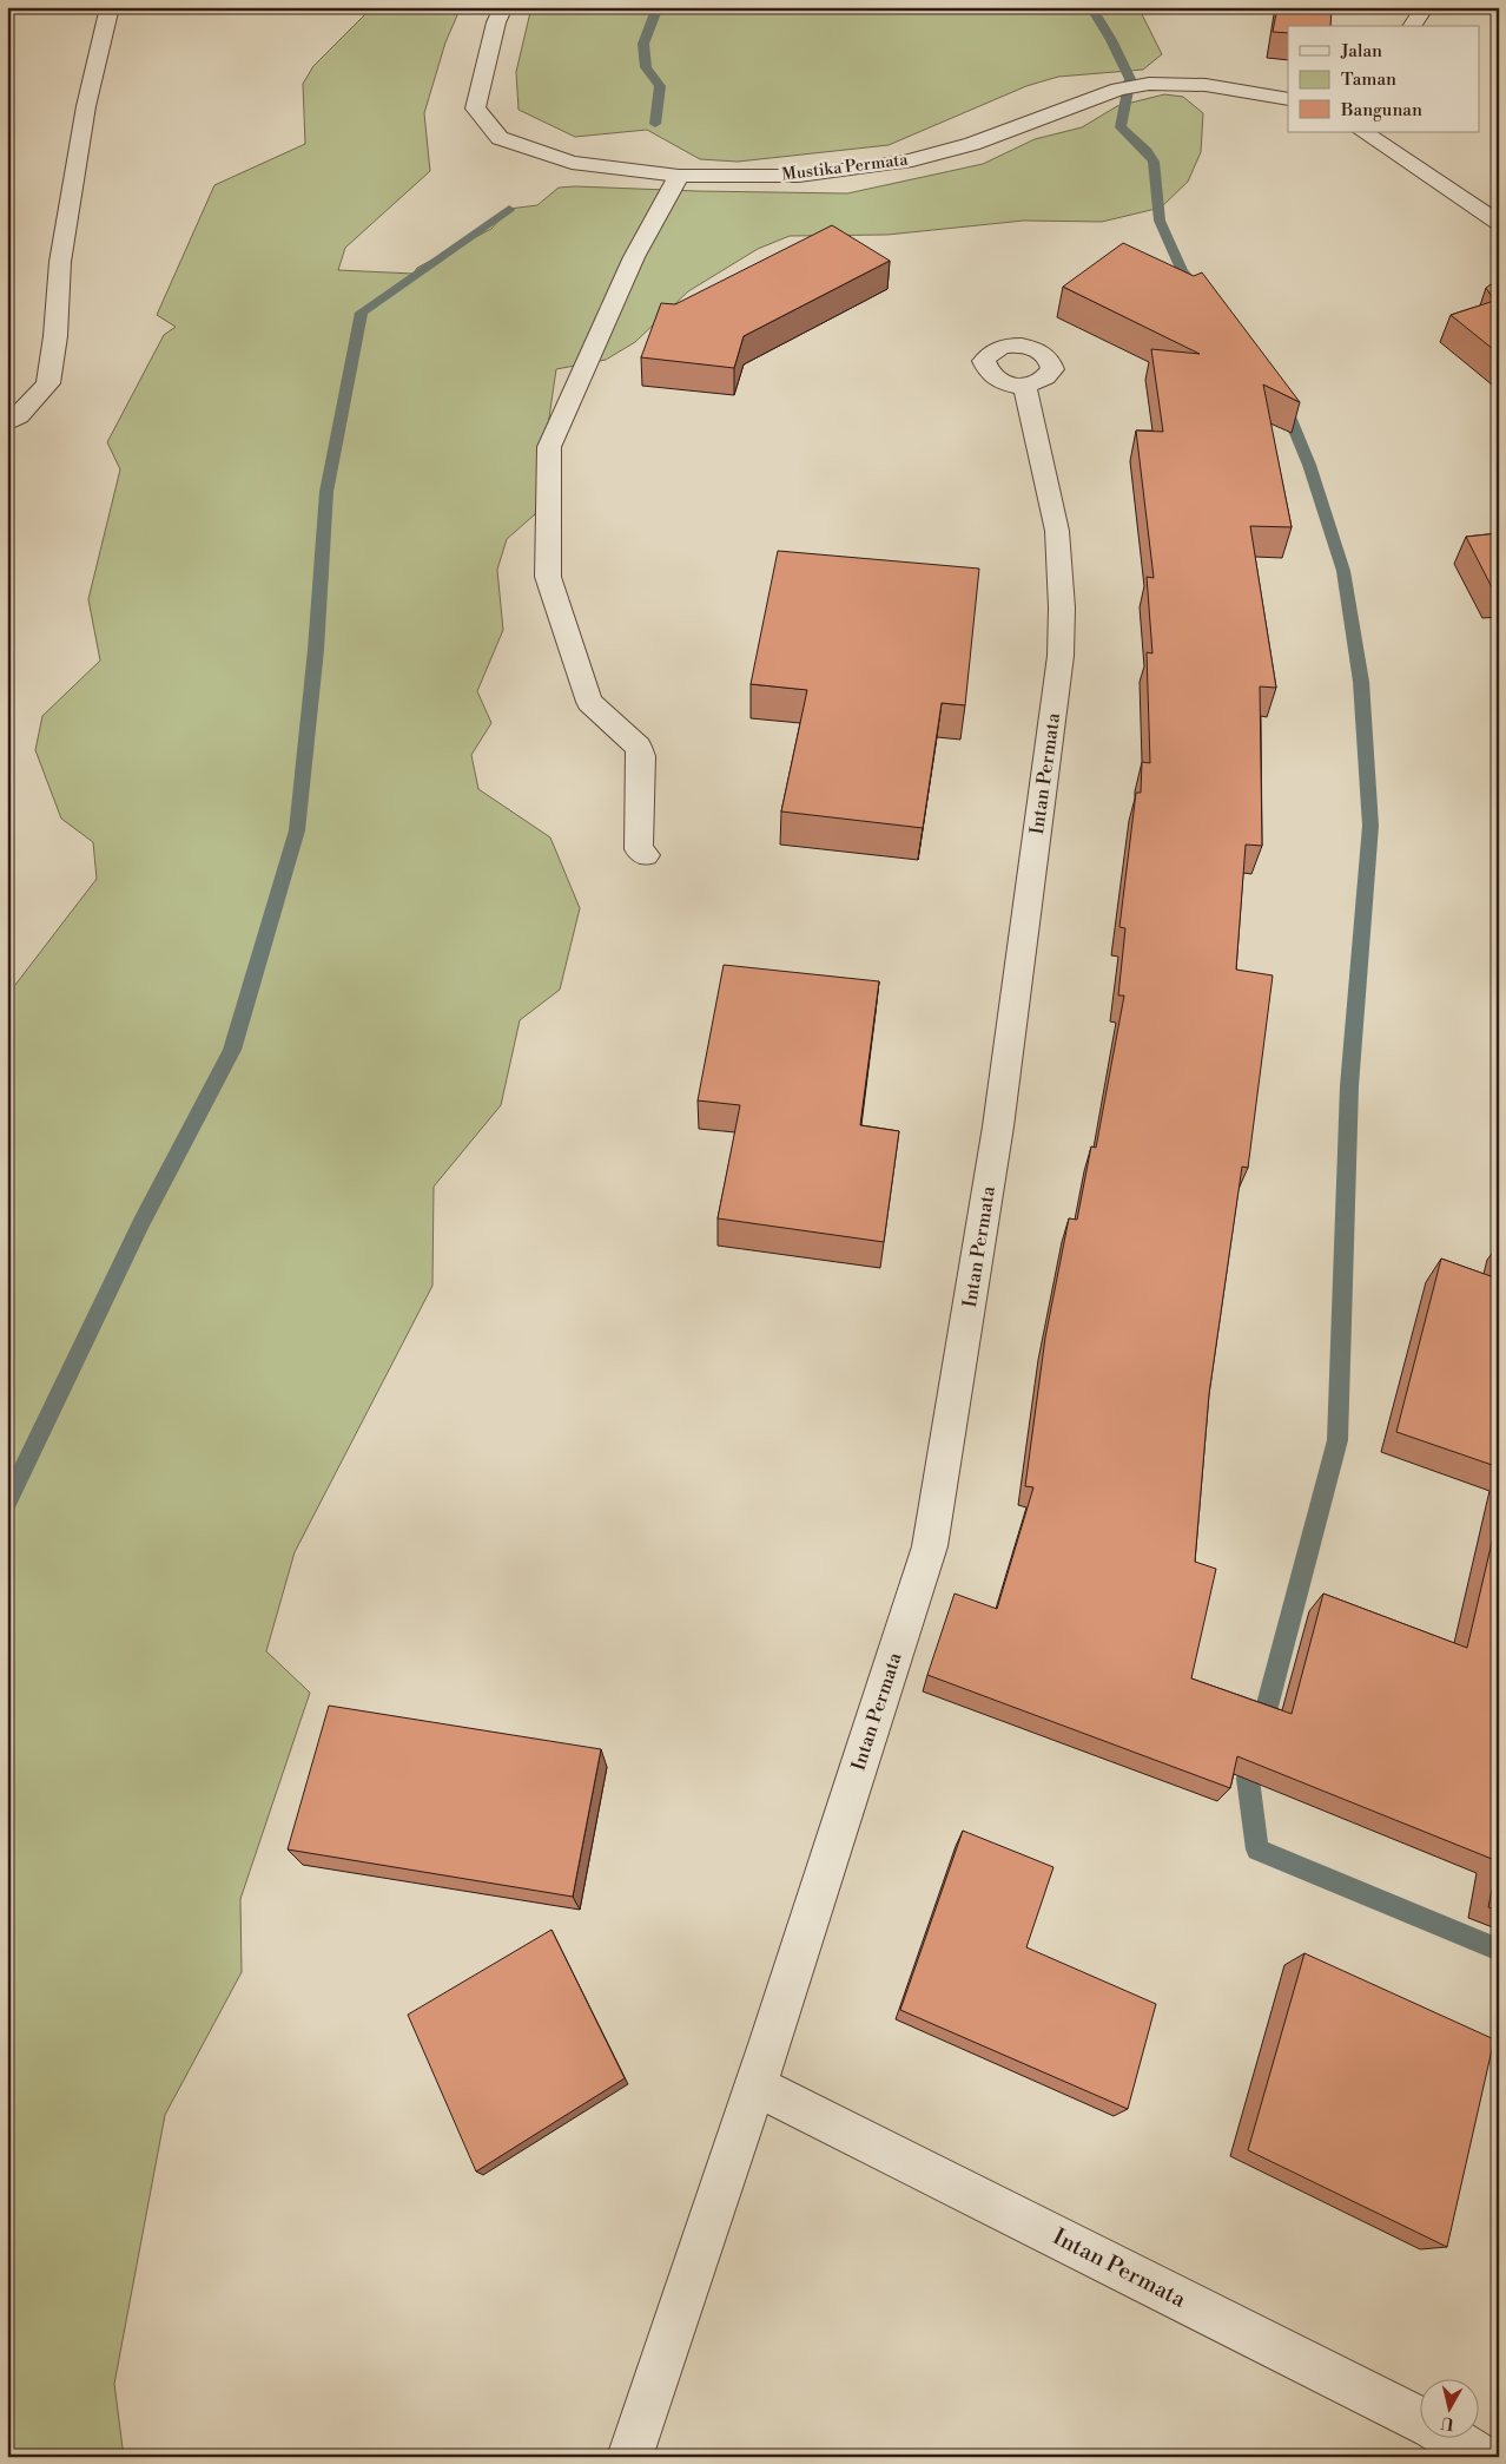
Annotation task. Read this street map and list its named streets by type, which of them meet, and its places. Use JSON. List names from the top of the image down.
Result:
{
  "streets": {
    "street": ["Mustika Permata", "Intan Permata"]
  },
  "legend": ["Jalan", "Taman", "Bangunan"],
  "north": "bottom"
}
